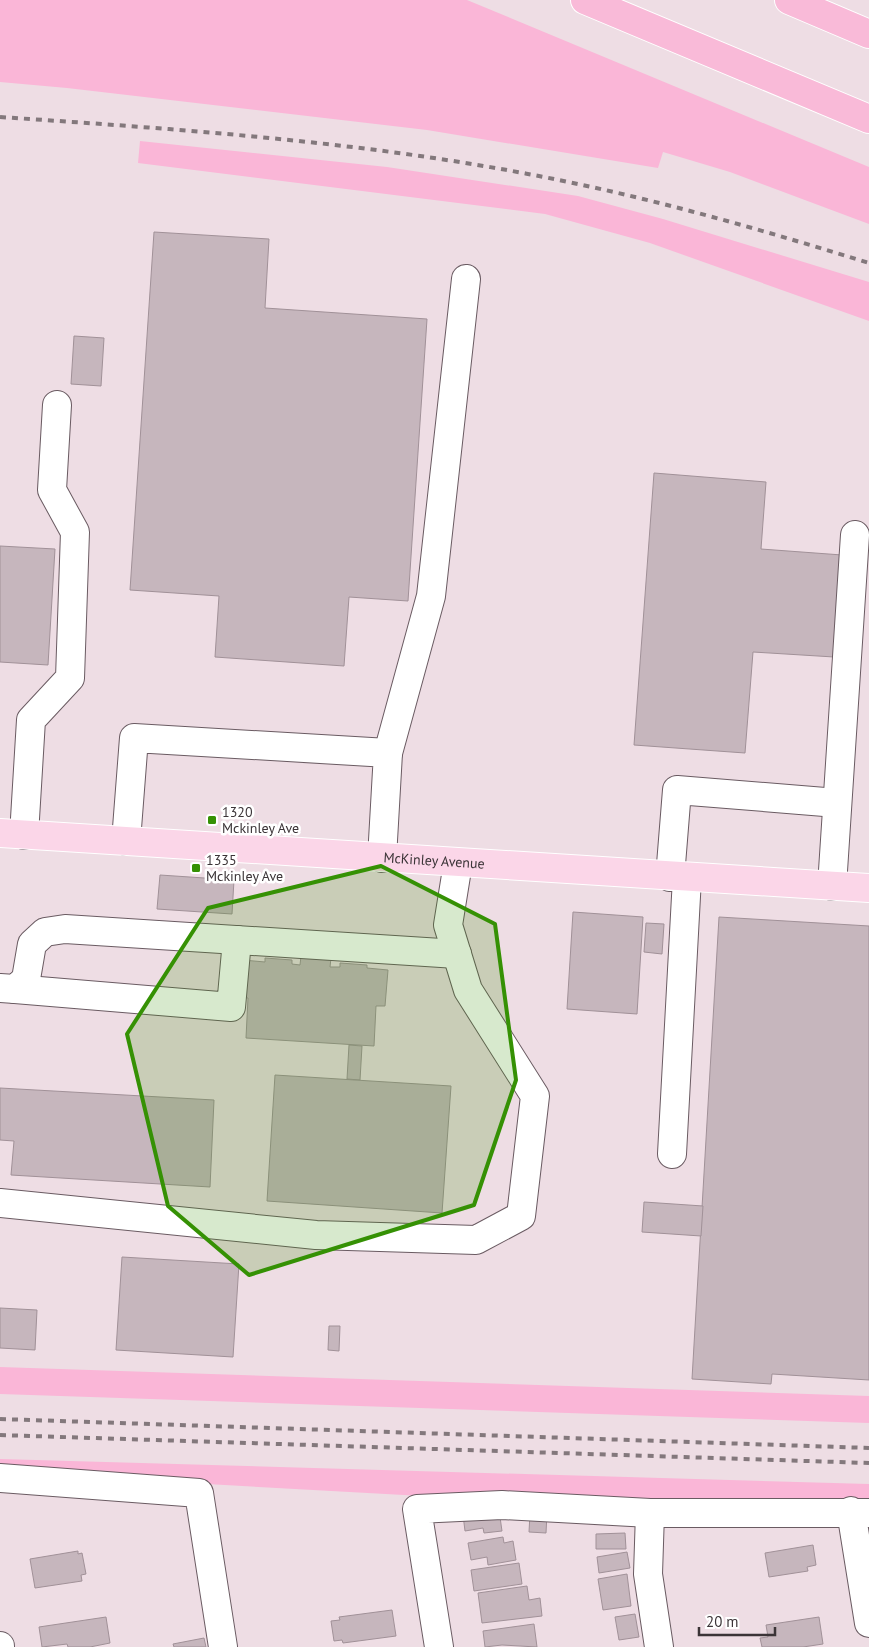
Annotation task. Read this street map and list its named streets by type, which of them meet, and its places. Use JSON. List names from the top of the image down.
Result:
{
  "streets": {
    "main road": ["McKinley Avenue"]
  },
  "places": {
    "transit": ["1320 Mckinley Ave", "1335 Mckinley Ave"]
  },
  "scale_bar": "20 m"
}
